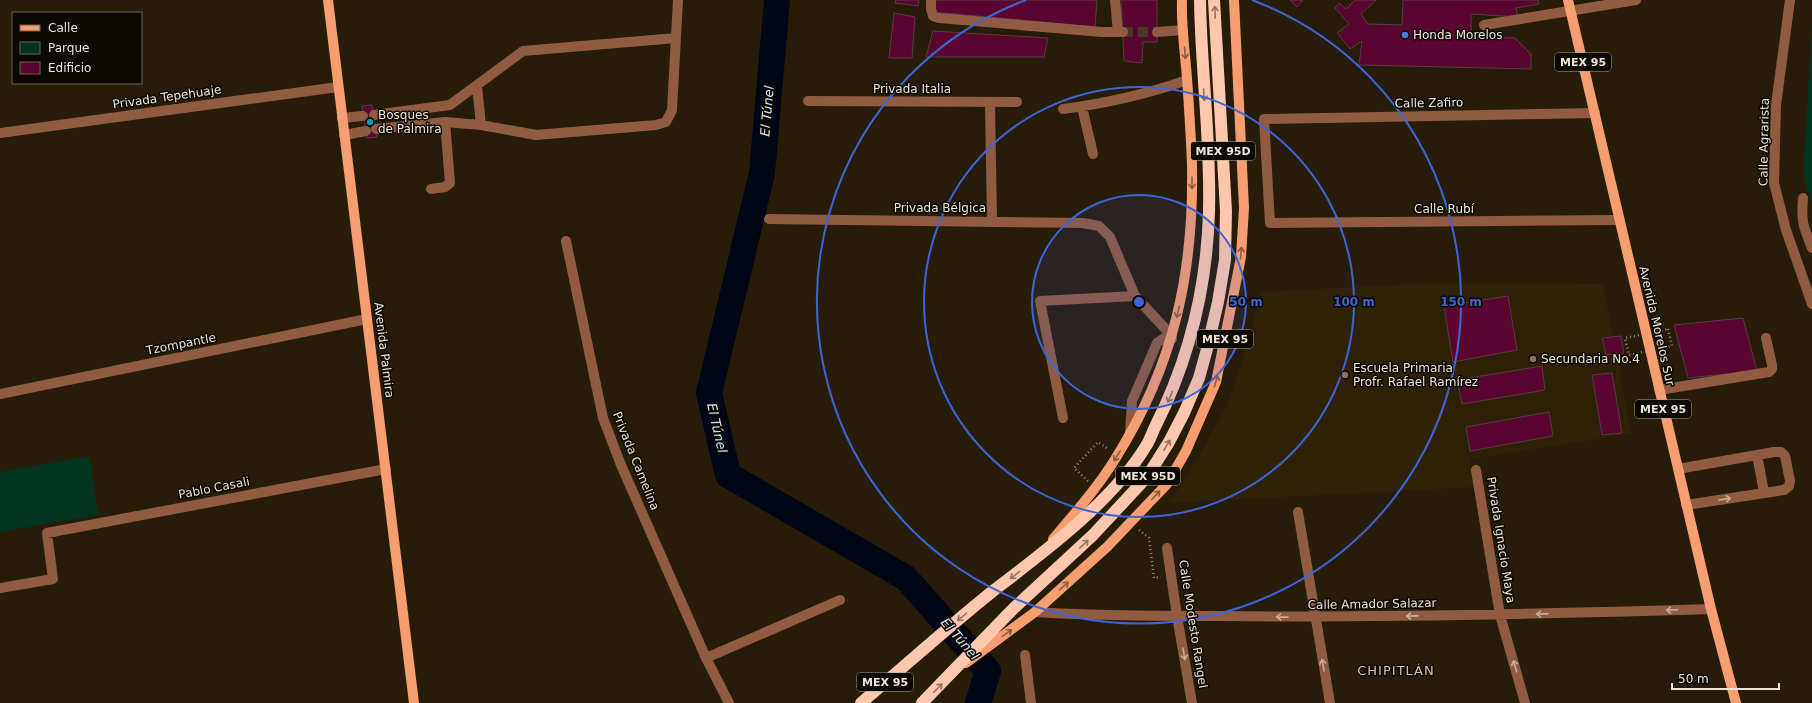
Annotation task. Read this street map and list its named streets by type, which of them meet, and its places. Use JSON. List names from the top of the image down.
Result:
{
  "streets": {
    "highway": ["MEX 95", "MEX 95D"],
    "main road": ["Avenida Morelos Sur", "Avenida Palmira"],
    "street": [
      "Privada Italia",
      "Privada Tepehuaje",
      "Calle Zafiro",
      "Calle Agrarista",
      "Privada Bélgica",
      "Calle Rubí",
      "Tzompantle",
      "Privada Camelina",
      "Pablo Casali",
      "Privada Ignacio Maya",
      "Calle Amador Salazar",
      "Calle Modesto Rangel"
    ]
  },
  "crossings": [
    ["MEX 95", "MEX 95D"],
    ["MEX 95", "Calle Amador Salazar"],
    ["Privada Italia", "Privada Bélgica"],
    ["Privada Tepehuaje", "Avenida Palmira"],
    ["Calle Zafiro", "Calle Rubí"],
    ["Calle Zafiro", "Avenida Morelos Sur"],
    ["Calle Rubí", "Avenida Morelos Sur"],
    ["Avenida Morelos Sur", "Calle Amador Salazar"],
    ["Tzompantle", "Avenida Palmira"],
    ["Avenida Palmira", "Pablo Casali"],
    ["Privada Ignacio Maya", "Calle Amador Salazar"],
    ["Calle Amador Salazar", "Calle Modesto Rangel"]
  ],
  "one_way": ["Privada Ignacio Maya", "Calle Amador Salazar", "Calle Modesto Rangel"],
  "districts": ["CHIPITLÁN"],
  "water": ["El Túnel"],
  "places": [
    "Honda Morelos",
    "Bosques de Palmira",
    "Secundaria No.4",
    "Escuela Primaria Profr. Rafael Ramírez"
  ],
  "legend": ["Calle", "Parque", "Edificio"],
  "scale_bar": "50 m",
  "rings": ["50 m", "100 m", "150 m"]
}
